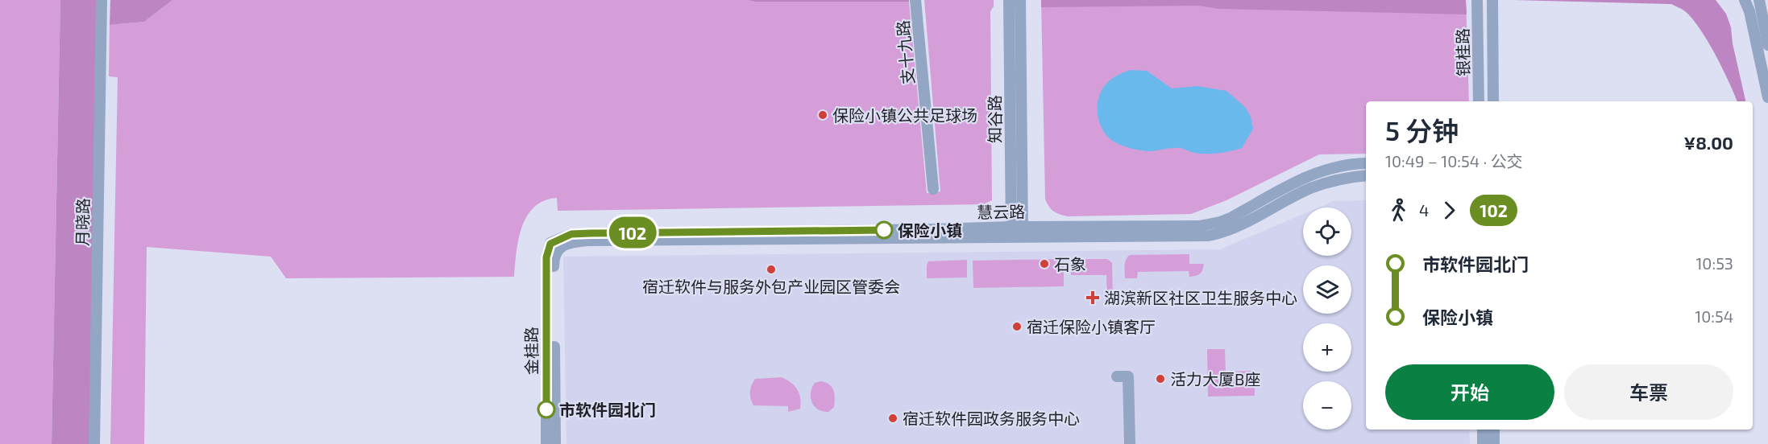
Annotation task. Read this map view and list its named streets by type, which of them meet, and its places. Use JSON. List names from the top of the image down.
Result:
{
  "streets": {
    "street": [
      "支十九路",
      "银桂路",
      "知谷路",
      "慧云路",
      "月晓路",
      "金桂路"
    ]
  },
  "crossings": [
    ["知谷路", "慧云路"],
    ["慧云路", "金桂路"]
  ],
  "places": {
    "other": [
      "保险小镇公共足球场",
      "保险小镇",
      "石象",
      "宿迁软件与服务外包产业园区管委会",
      "宿迁保险小镇客厅",
      "活力大厦B座",
      "市软件园北门",
      "宿迁软件园政务服务中心"
    ],
    "health": ["湖滨新区社区卫生服务中心"]
  },
  "lines": ["bus line 102"],
  "page": {
    "on_map": "102",
    "heading": ["5 分钟", "10:49 – 10:54 · 公交", "¥8.00"],
    "legs": ["4", "102"],
    "map_buttons": ["+", "−"],
    "list": [
      {
        "name": "市软件园北门",
        "value": "10:53"
      },
      {
        "name": "保险小镇",
        "value": "10:54"
      }
    ],
    "buttons": ["开始", "车票"]
  }
}
